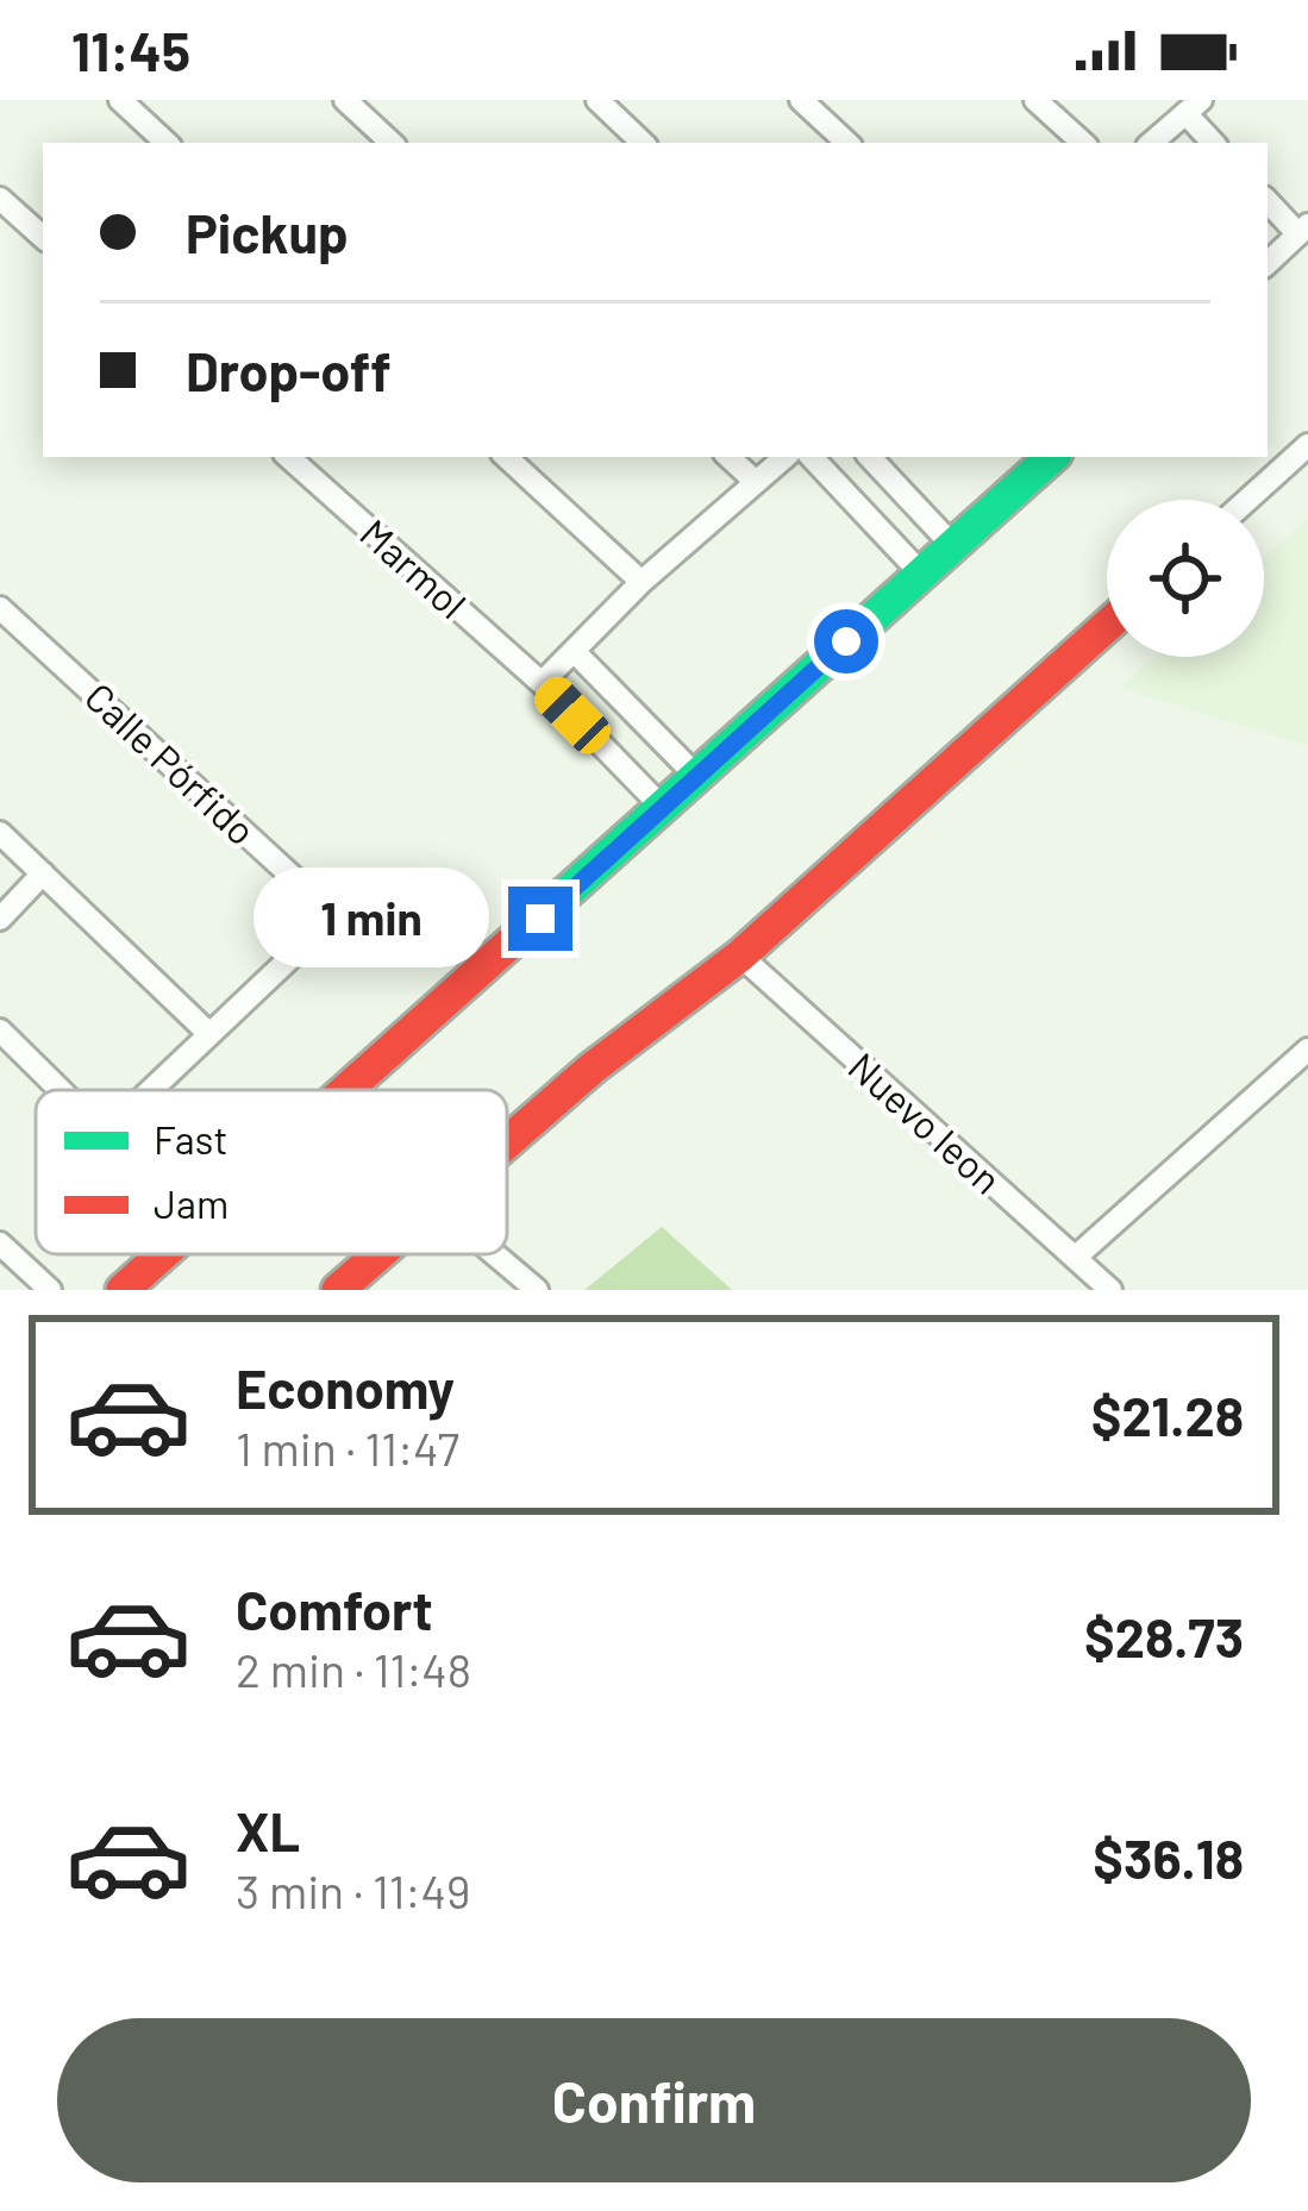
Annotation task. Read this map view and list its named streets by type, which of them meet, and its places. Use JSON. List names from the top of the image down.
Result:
{
  "streets": {
    "street": ["Marmol", "Calle Pórfido", "Nuevo leon"]
  },
  "legend": ["Fast", "Jam"],
  "page": {
    "status": "11:45",
    "banner": ["Pickup", "Drop-off"],
    "bubble": "1 min",
    "list": [
      {
        "name": "Economy",
        "note": "1 min · 11:47",
        "value": "$21.28"
      },
      {
        "name": "Comfort",
        "note": "2 min · 11:48",
        "value": "$28.73"
      },
      {
        "name": "XL",
        "note": "3 min · 11:49",
        "value": "$36.18"
      }
    ],
    "buttons": "Confirm"
  }
}
